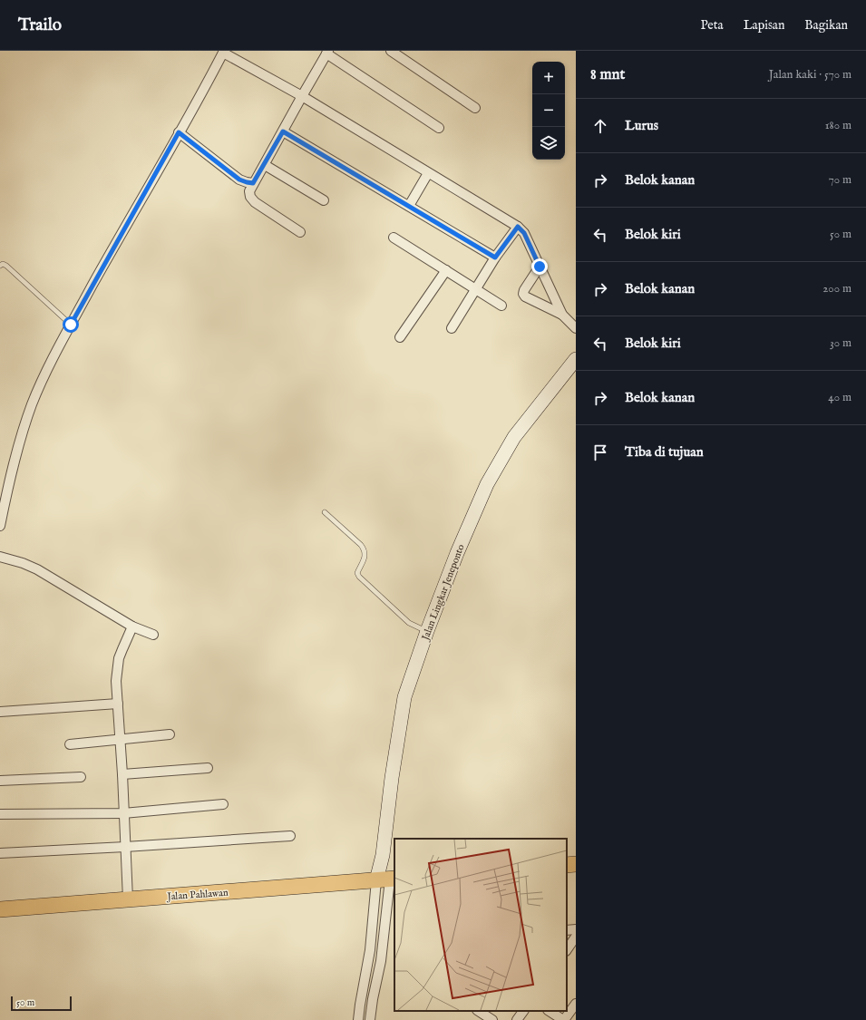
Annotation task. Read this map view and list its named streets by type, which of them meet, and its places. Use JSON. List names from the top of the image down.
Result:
{
  "streets": {
    "highway": ["Jalan Pahlawan"],
    "main road": ["Jalan Lingkar Jeneponto"]
  },
  "crossings": [
    ["Jalan Lingkar Jeneponto", "Jalan Pahlawan"]
  ],
  "scale_bar": "50 m",
  "page": {
    "header": "Trailo",
    "nav": ["Peta", "Lapisan", "Bagikan"],
    "heading": ["8 mnt", "Jalan kaki · 570 m"],
    "map_buttons": ["+", "−"],
    "list": [
      ["Lurus", "180 m"],
      ["Belok kanan", "70 m"],
      ["Belok kiri", "50 m"],
      ["Belok kanan", "200 m"],
      ["Belok kiri", "30 m"],
      ["Belok kanan", "40 m"],
      "Tiba di tujuan"
    ],
    "scale": "50 m"
  }
}
